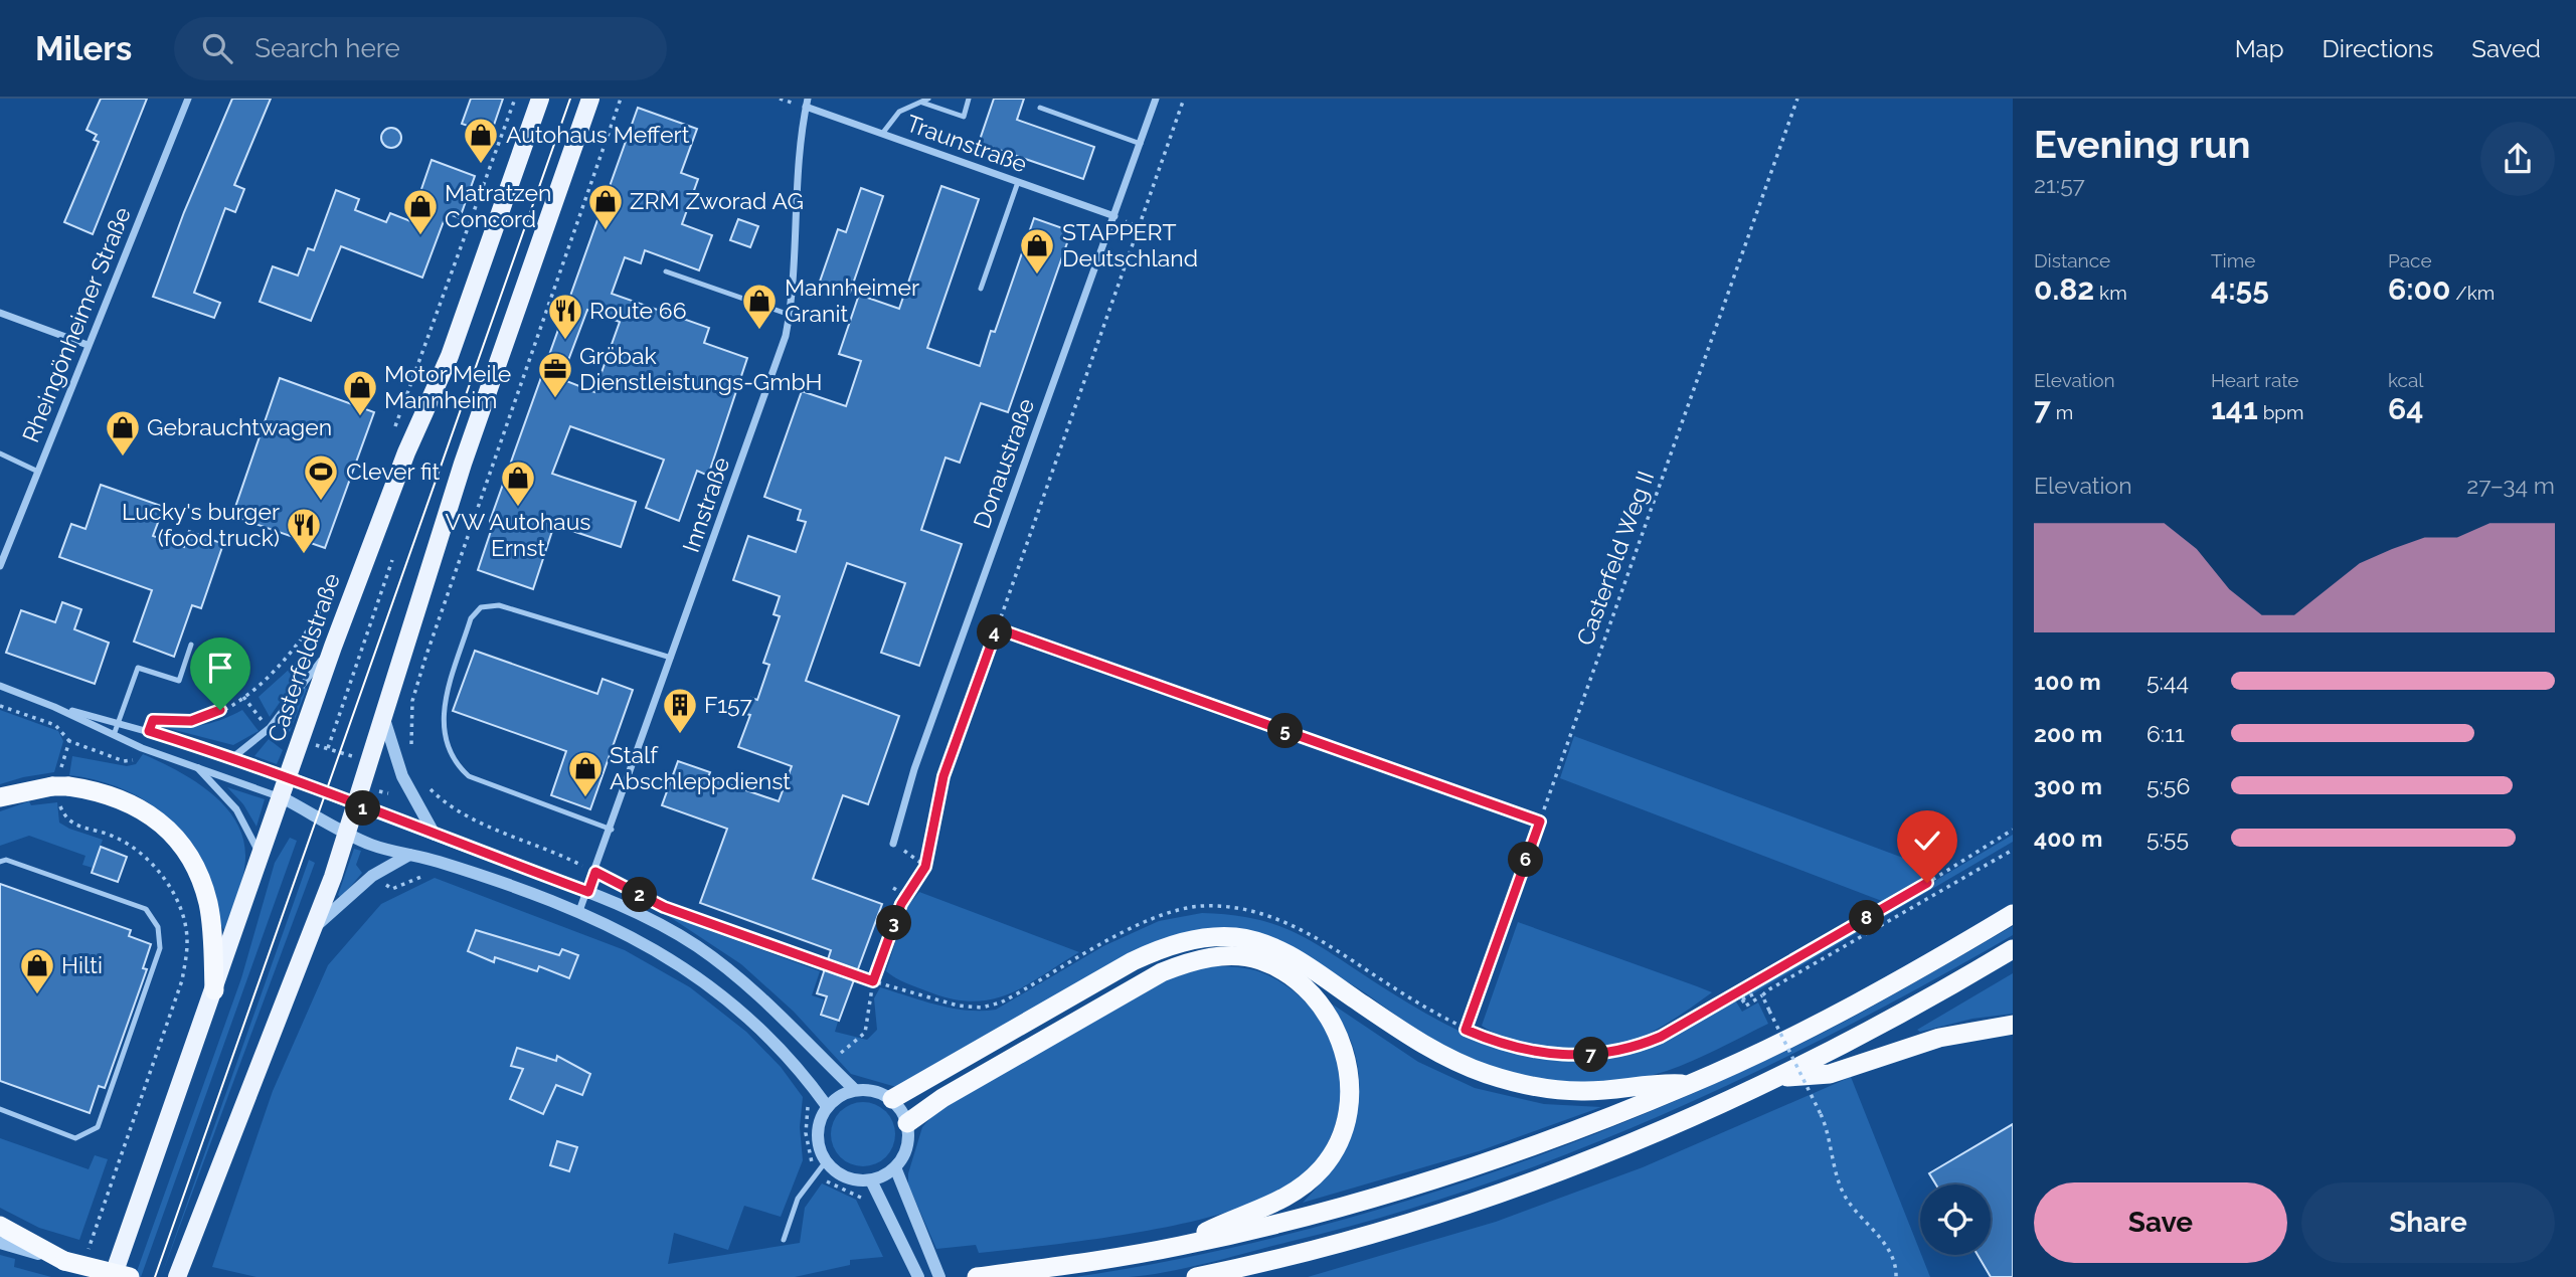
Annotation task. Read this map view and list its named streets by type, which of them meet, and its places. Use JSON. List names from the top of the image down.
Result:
{
  "streets": {
    "main road": ["Casterfeldstraße"],
    "street": [
      "Traunstraße",
      "Rheingönheimer Straße",
      "Donaustraße",
      "Innstraße"
    ],
    "path": ["Casterfeld Weg II"]
  },
  "crossings": [
    ["Traunstraße", "Donaustraße"],
    ["Traunstraße", "Innstraße"]
  ],
  "places": {
    "shop": [
      "Autohaus Meffert",
      "ZRM Zworad AG",
      "Matratzen Concord",
      "STAPPERT Deutschland",
      "Mannheimer Granit",
      "Motor Meile Mannheim",
      "Gebrauchtwagen",
      "VW Autohaus Ernst",
      "Stalf Abschleppdienst",
      "Hilti"
    ],
    "restaurant": ["Route 66", "Lucky's burger (food truck)"],
    "office": ["Gröbak Dienstleistungs-GmbH"],
    "sports": ["Clever fit"],
    "building": ["F157"]
  },
  "page": {
    "header": "Milers",
    "search": "Search here",
    "nav": ["Map", "Directions", "Saved"],
    "heading": ["Evening run", "21:57"],
    "stats": [
      ["Distance", "0.82 km"],
      ["Time", "4:55"],
      ["Pace", "6:00 /km"],
      ["Elevation", "7 m"],
      ["Heart rate", "141 bpm"],
      ["kcal", "64"]
    ],
    "chart": ["Elevation", "27–34 m"],
    "pins": [
      "4",
      "5",
      "1",
      "6",
      "2",
      "8",
      "3",
      "7"
    ],
    "list": [
      {
        "name": "100 m",
        "note": "5:44"
      },
      {
        "name": "200 m",
        "note": "6:11"
      },
      {
        "name": "300 m",
        "note": "5:56"
      },
      {
        "name": "400 m",
        "note": "5:55"
      }
    ],
    "buttons": ["Save", "Share"]
  }
}
